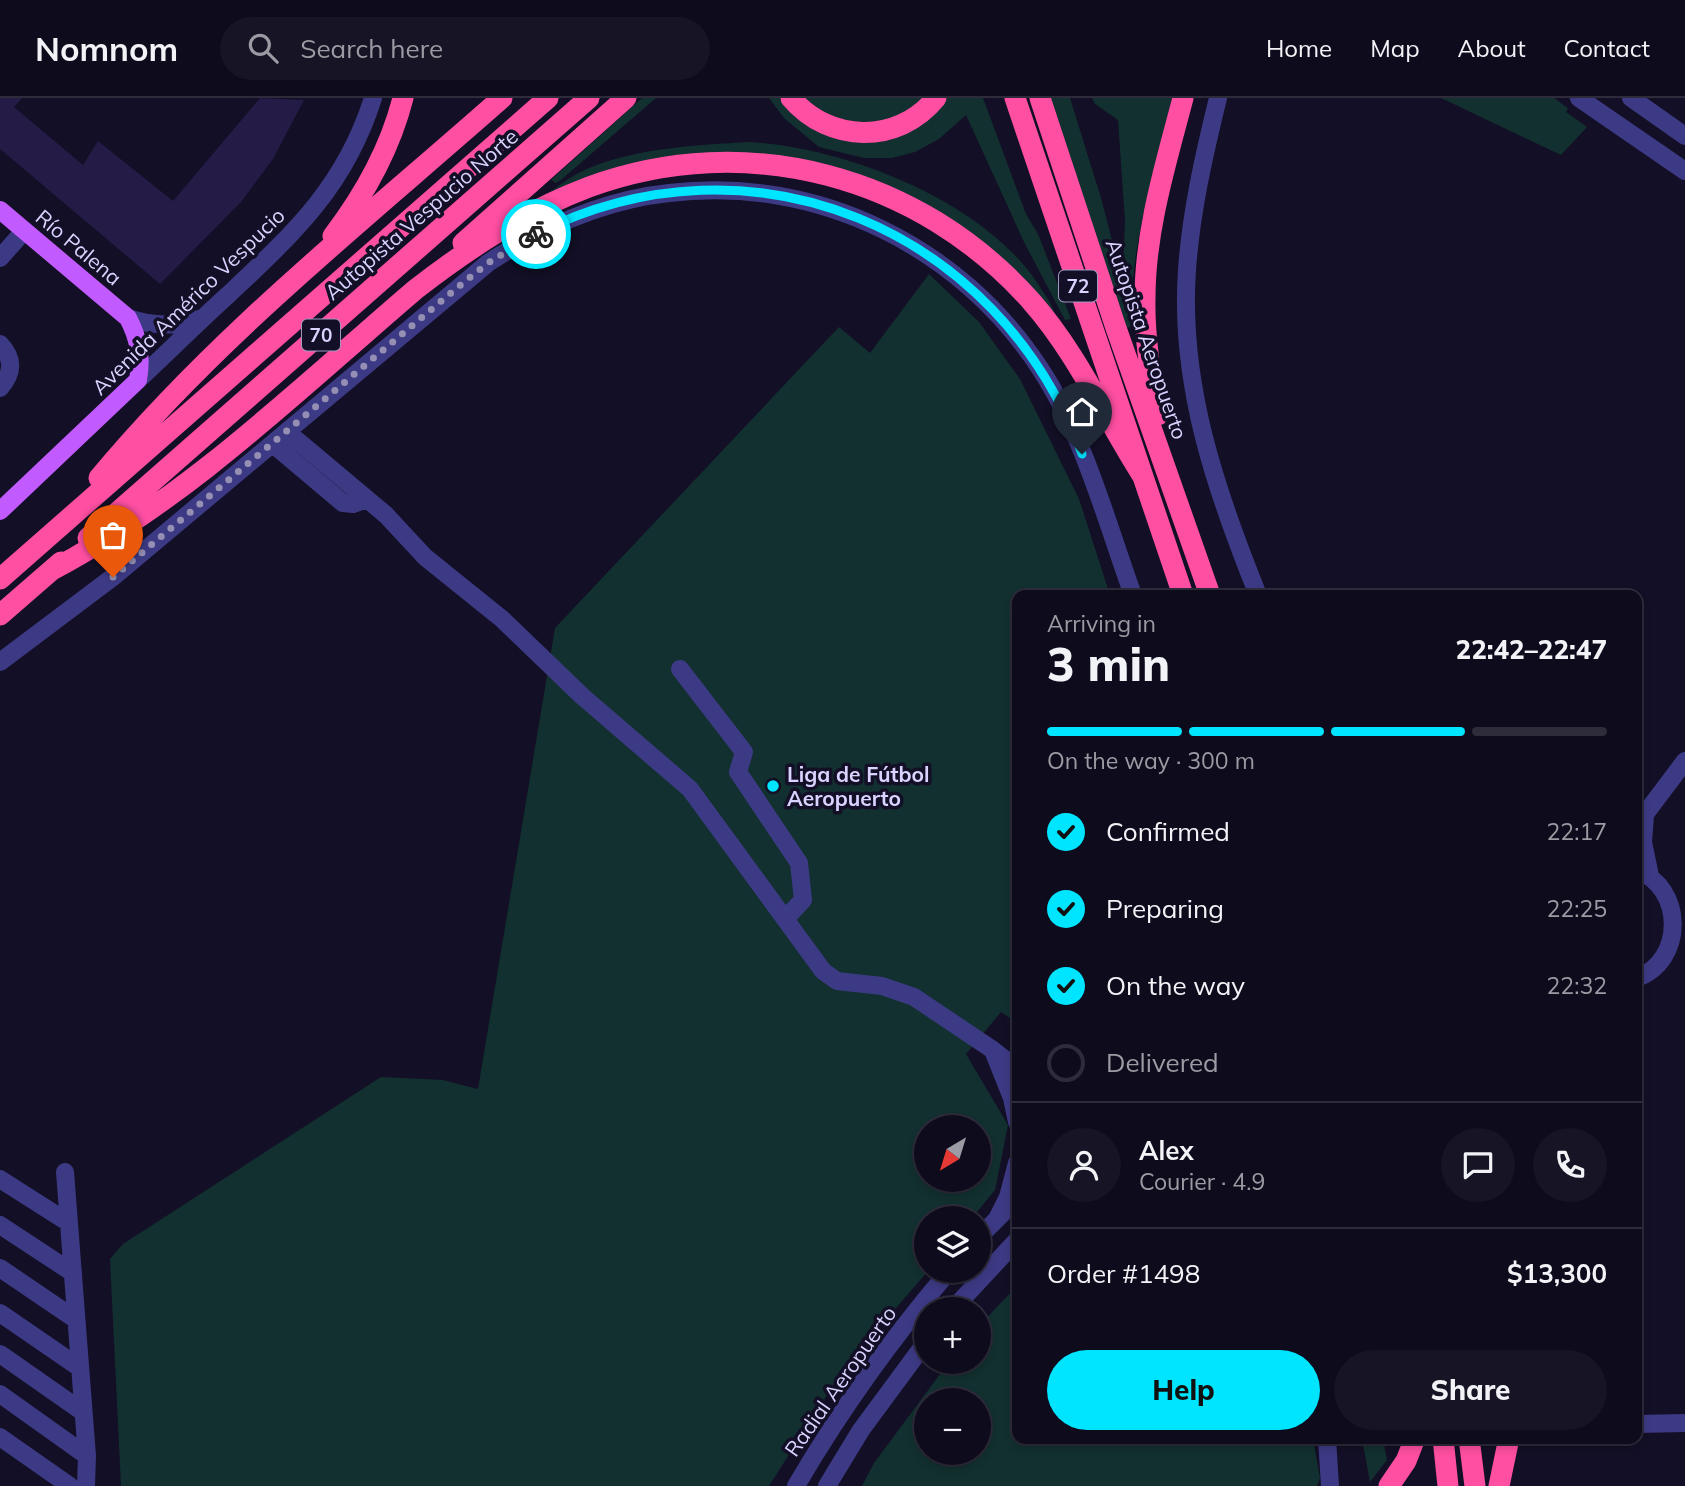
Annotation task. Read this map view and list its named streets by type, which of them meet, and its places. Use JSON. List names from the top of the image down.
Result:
{
  "streets": {
    "highway": [
      "Autopista Vespucio Norte",
      "72",
      "70",
      "Autopista Aeropuerto"
    ],
    "main road": ["Río Palena", "Avenida Américo Vespucio"],
    "street": ["Radial Aeropuerto"]
  },
  "crossings": [
    ["Río Palena", "Avenida Américo Vespucio"]
  ],
  "places": ["Liga de Fútbol Aeropuerto"],
  "north": "bottom left",
  "page": {
    "header": "Nomnom",
    "search": "Search here",
    "nav": [
      "Home",
      "Map",
      "About",
      "Contact"
    ],
    "heading": ["3 min", "Arriving in", "22:42–22:47"],
    "panel": [
      "Alex",
      "Courier · 4.9",
      "Order #1498",
      "$13,300"
    ],
    "bar": "On the way · 300 m",
    "list": [
      ["Confirmed", "22:17"],
      ["Preparing", "22:25"],
      ["On the way", "22:32"],
      "Delivered"
    ],
    "map_buttons": ["+", "−"],
    "buttons": ["Help", "Share"]
  }
}
